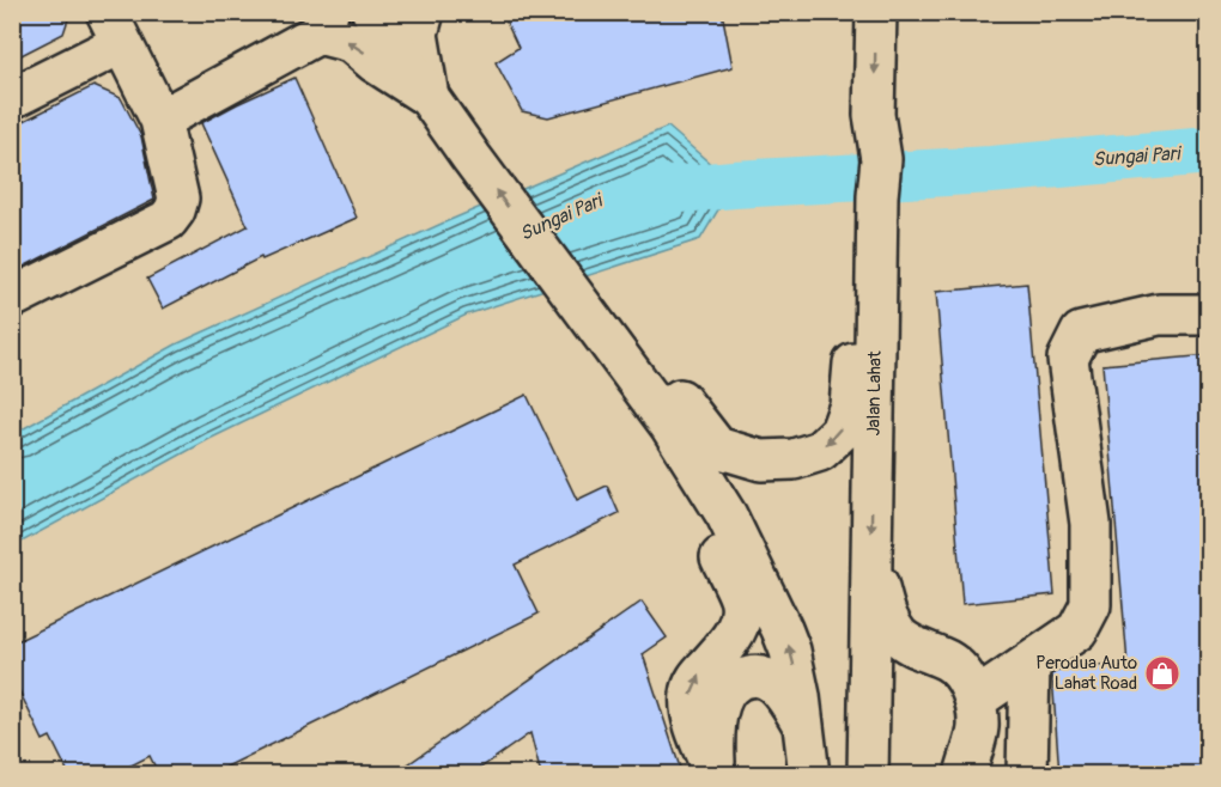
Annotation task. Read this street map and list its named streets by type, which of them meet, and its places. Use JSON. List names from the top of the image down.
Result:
{
  "streets": {
    "main road": ["Jalan Lahat"]
  },
  "one_way": ["Jalan Lahat"],
  "water": ["Sungai Pari"],
  "places": {
    "shop": ["Perodua Auto Lahat Road"]
  }
}
